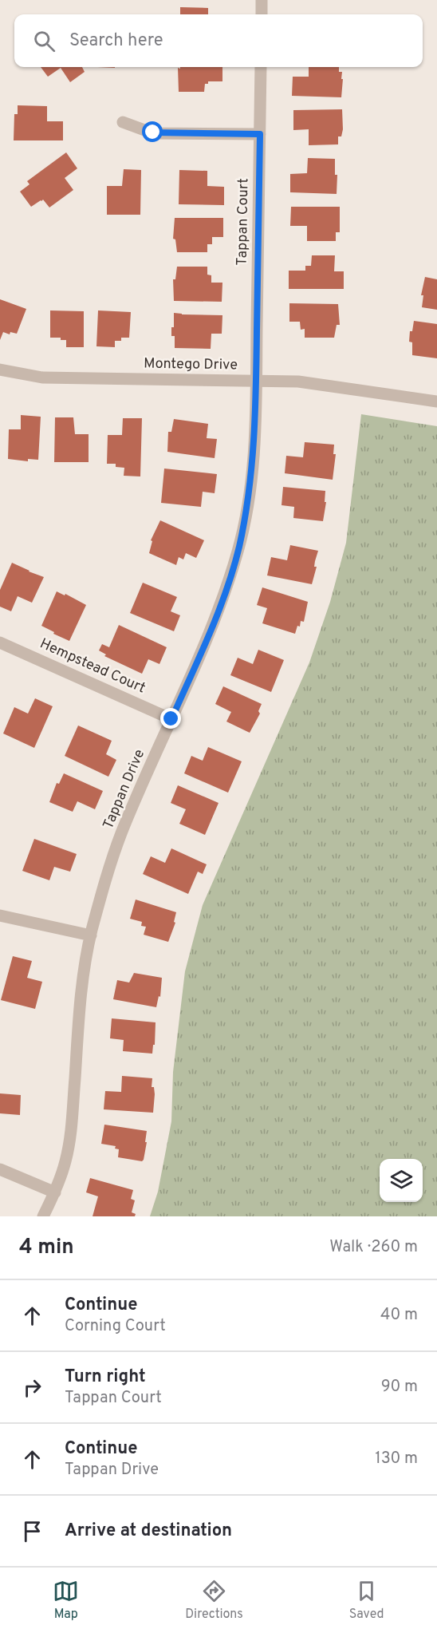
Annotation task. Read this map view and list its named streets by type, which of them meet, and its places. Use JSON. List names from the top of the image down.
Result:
{
  "streets": {
    "street": [
      "Tappan Court",
      "Montego Drive",
      "Hempstead Court",
      "Tappan Drive"
    ]
  },
  "crossings": [
    ["Tappan Court", "Montego Drive"],
    ["Tappan Court", "Tappan Drive"],
    ["Montego Drive", "Tappan Drive"],
    ["Hempstead Court", "Tappan Drive"]
  ],
  "page": {
    "search": "Search here",
    "heading": ["4 min", "Walk · 260 m"],
    "list": [
      ["Continue", "Corning Court", "40 m"],
      ["Turn right", "Tappan Court", "90 m"],
      ["Continue", "Tappan Drive", "130 m"],
      "Arrive at destination"
    ],
    "nav": ["Map", "Directions", "Saved"]
  }
}
